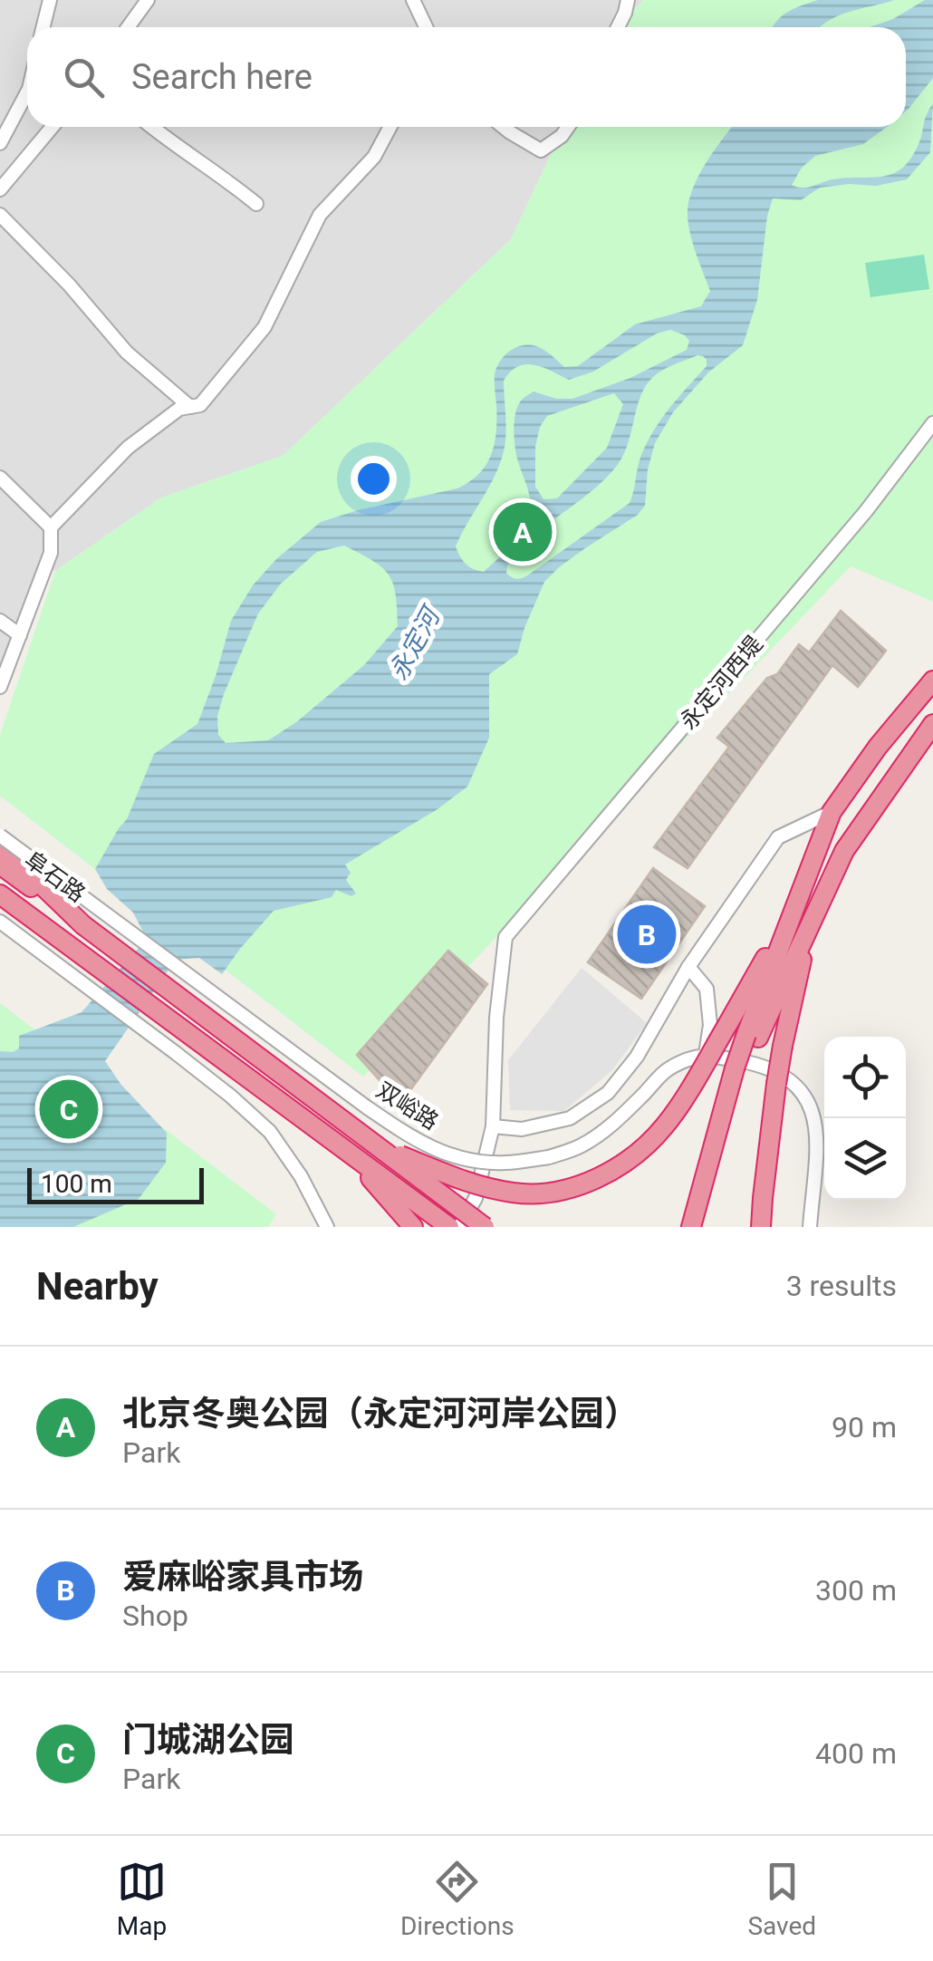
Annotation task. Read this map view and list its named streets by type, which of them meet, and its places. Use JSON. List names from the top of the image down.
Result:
{
  "streets": {
    "highway": ["阜石路"],
    "street": ["永定河西堤", "双峪路"]
  },
  "water": ["永定河"],
  "scale_bar": "100 m",
  "page": {
    "search": "Search here",
    "pins": ["A", "B", "C"],
    "scale": "100 m",
    "heading": ["Nearby", "3 results"],
    "list": [
      {
        "mark": "A",
        "name": "北京冬奥公园（永定河河岸公园）",
        "note": "Park",
        "value": "90 m"
      },
      {
        "mark": "B",
        "name": "爱麻峪家具市场",
        "note": "Shop",
        "value": "300 m"
      },
      {
        "mark": "C",
        "name": "门城湖公园",
        "note": "Park",
        "value": "400 m"
      }
    ],
    "nav": ["Map", "Directions", "Saved"]
  }
}
